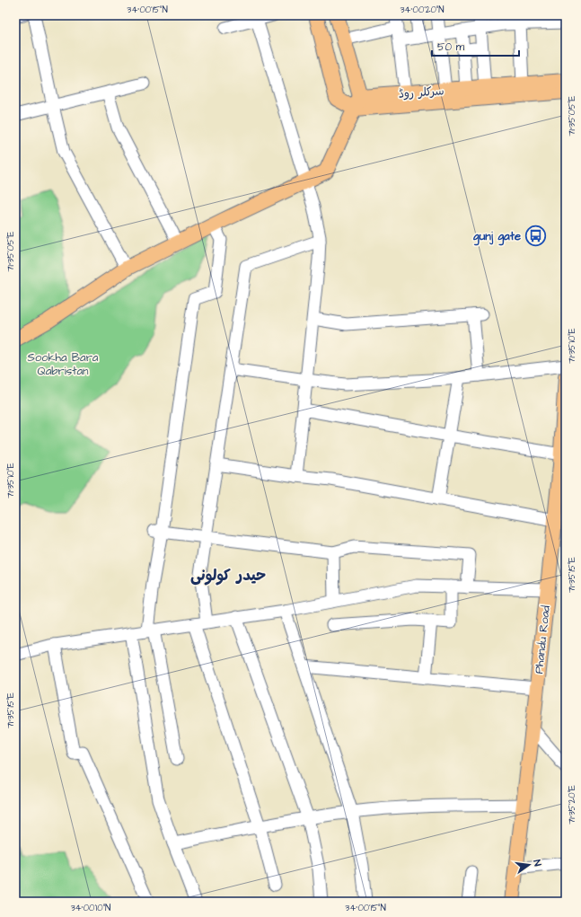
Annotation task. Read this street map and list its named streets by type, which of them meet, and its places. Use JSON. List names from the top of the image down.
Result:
{
  "streets": {
    "main road": ["سرکلر روڈ", "Phandu Road"]
  },
  "districts": ["حیدر کولونی"],
  "parks": ["Sookha Bara Qabristan"],
  "places": {
    "bus stop": ["gunj gate"]
  },
  "scale_bar": "50 m",
  "north": "right",
  "coordinates": [
    "34°00'15\"N",
    "34°00'20\"N",
    "71°35'05\"E",
    "71°35'10\"E",
    "71°35'15\"E",
    "71°35'20\"E",
    "34°00'10\"N"
  ]
}
